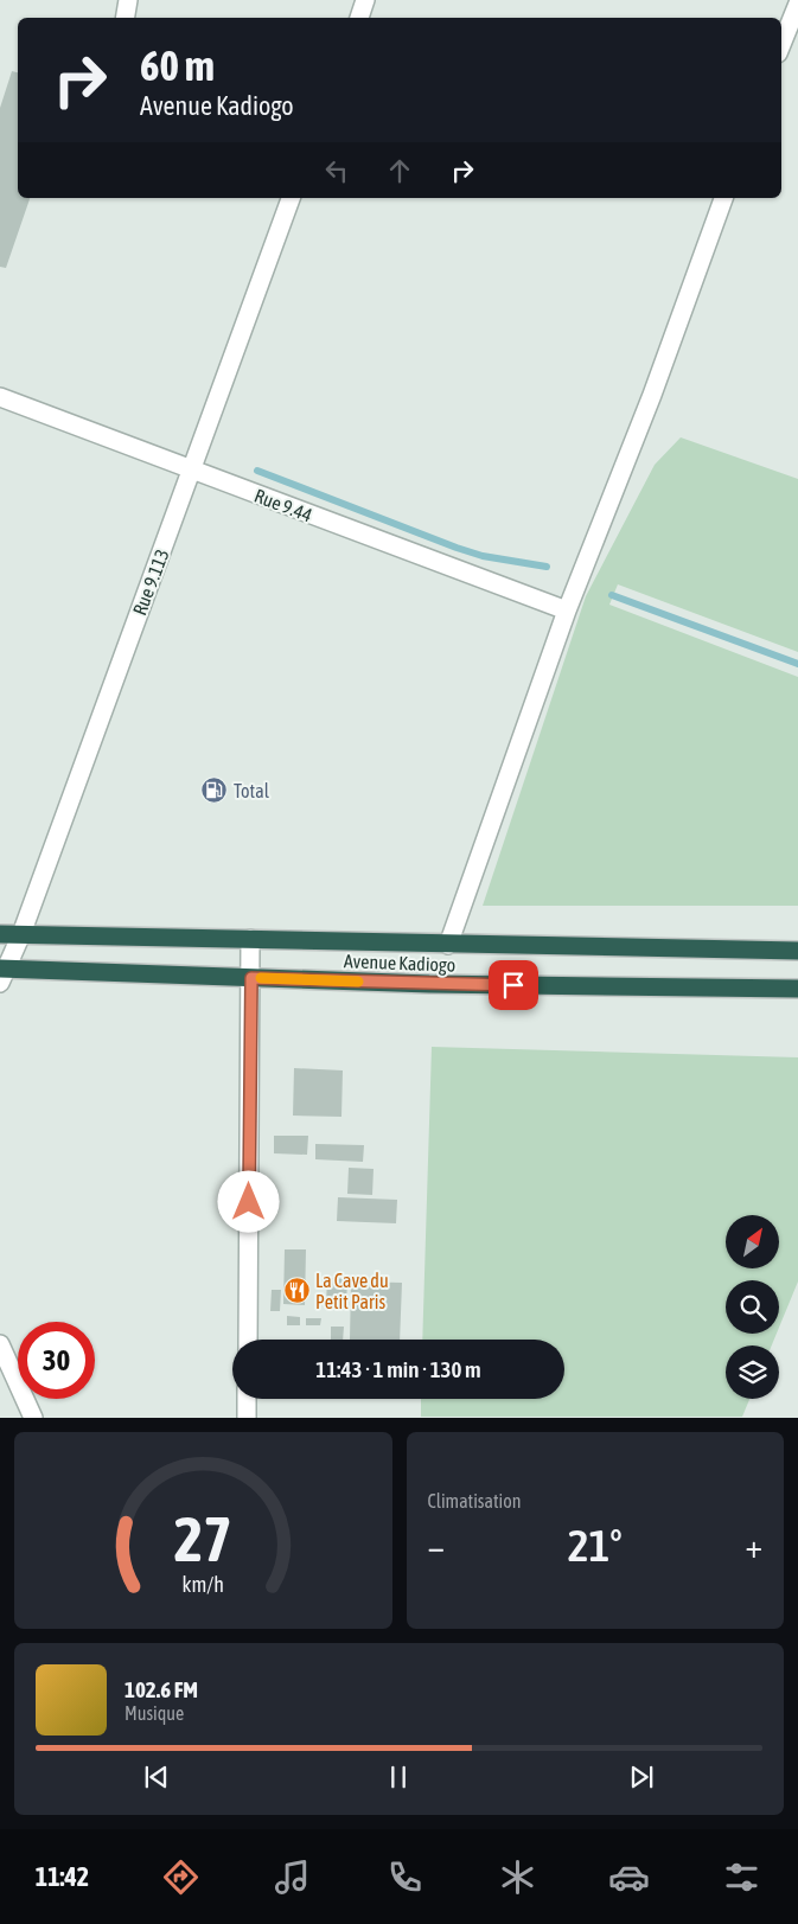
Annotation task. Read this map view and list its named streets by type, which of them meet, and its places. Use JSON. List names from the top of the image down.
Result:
{
  "streets": {
    "highway": ["Avenue Kadiogo"],
    "street": ["Rue 9.44", "Rue 9.113"]
  },
  "crossings": [
    ["Rue 9.44", "Rue 9.113"],
    ["Rue 9.113", "Avenue Kadiogo"]
  ],
  "places": {
    "fuel station": ["Total"],
    "restaurant": ["La Cave du Petit Paris"]
  },
  "north": "top right",
  "page": {
    "turn": ["60 m", "Avenue Kadiogo"],
    "limit": "30",
    "trip": "11:43 · 1 min · 130 m",
    "tile": "Climatisation",
    "heat": ["−", "21°", "+"],
    "song": ["102.6 FM", "Musique"],
    "tabs": "11:42",
    "gauge": ["27", "km/h"]
  }
}
